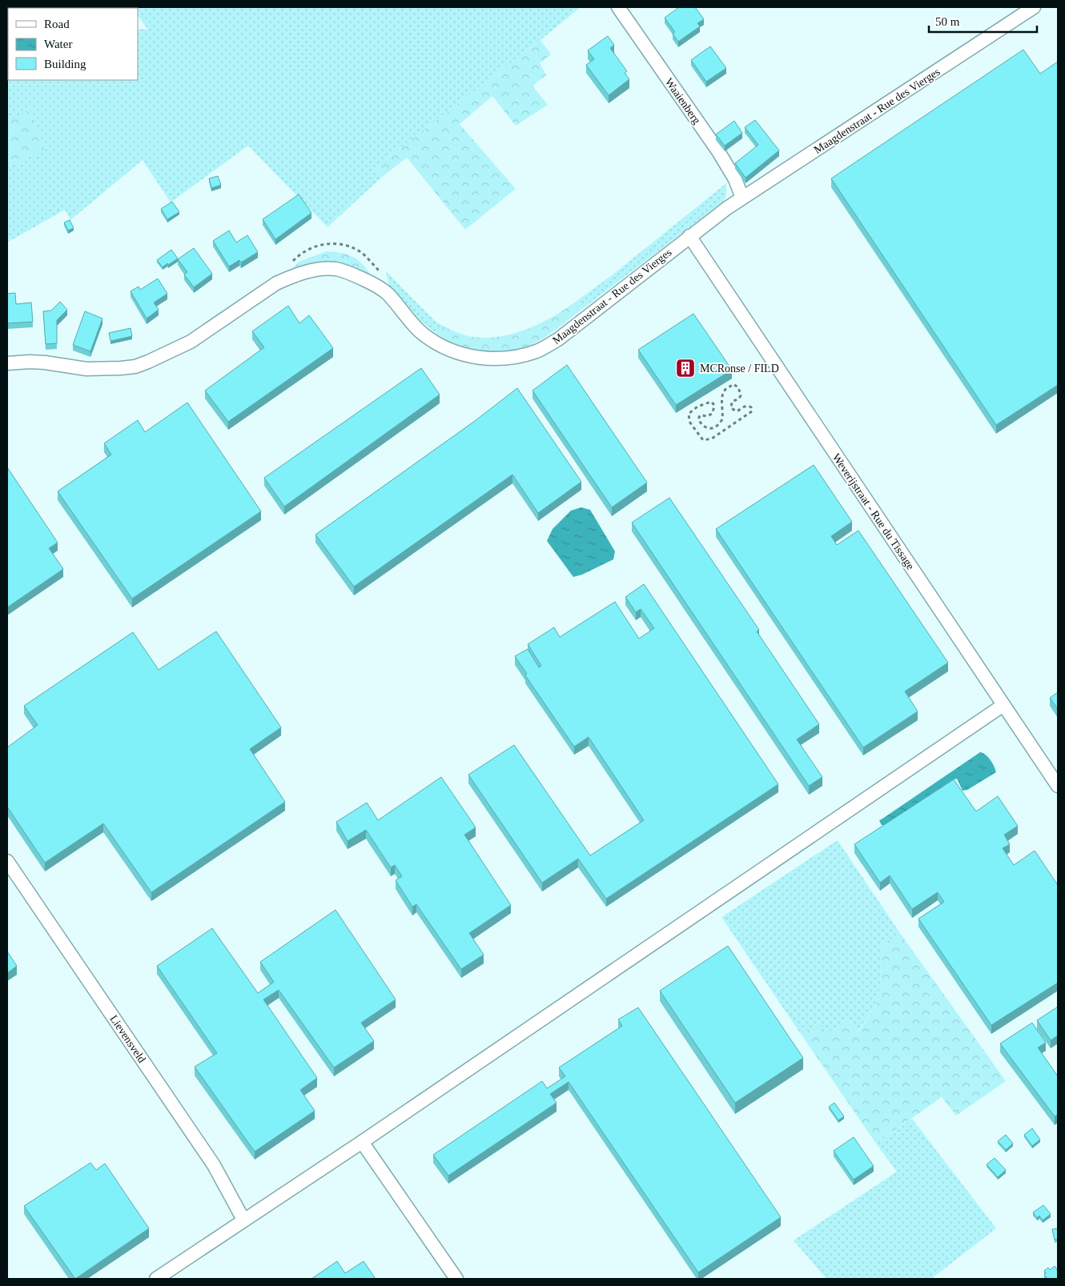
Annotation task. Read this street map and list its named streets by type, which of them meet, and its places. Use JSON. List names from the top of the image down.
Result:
{
  "streets": {
    "street": [
      "Waaienberg",
      "Maagdenstraat - Rue des Vierges",
      "Weverijstraat - Rue du Tissage",
      "Lievensveld"
    ]
  },
  "crossings": [
    ["Waaienberg", "Maagdenstraat - Rue des Vierges"],
    ["Maagdenstraat - Rue des Vierges", "Weverijstraat - Rue du Tissage"]
  ],
  "places": {
    "building": ["MCRonse / FILD"]
  },
  "legend": ["Road", "Water", "Building"],
  "scale_bar": "50 m"
}
